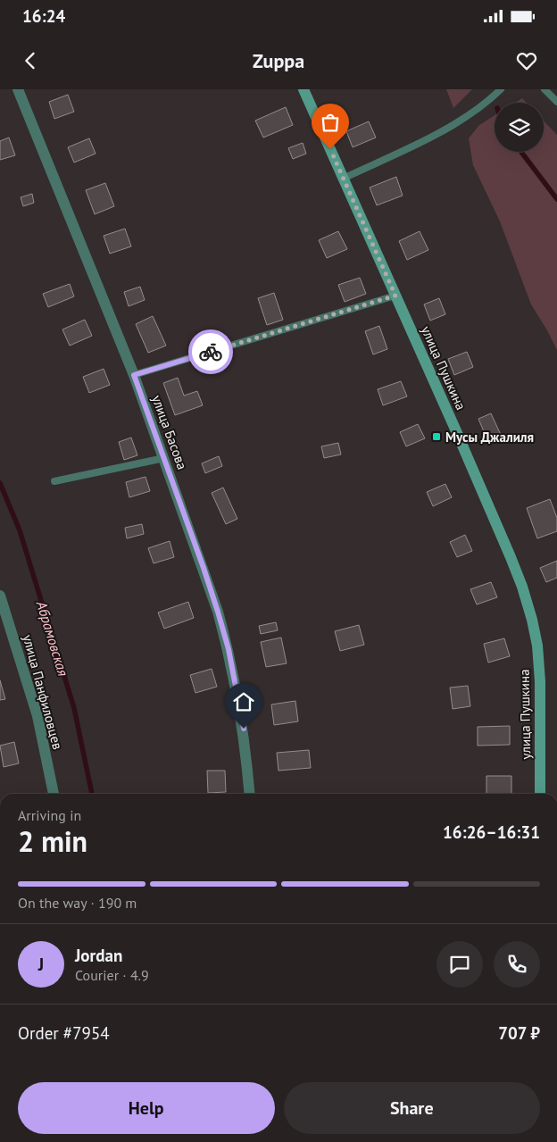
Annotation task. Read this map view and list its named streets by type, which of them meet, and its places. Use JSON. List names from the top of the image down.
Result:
{
  "streets": {
    "street": ["улица Пушкина", "улица Басова", "улица Панфиловцев"]
  },
  "water": ["Абрамовская"],
  "places": {
    "transit": ["Мусы Джалиля"]
  },
  "page": {
    "status": "16:24",
    "header": "Zuppa",
    "heading": ["2 min", "Arriving in", "16:26–16:31"],
    "panel": [
      "Jordan",
      "Courier · 4.9",
      "Order #7954",
      "707 ₽"
    ],
    "bar": "On the way · 190 m",
    "round": "J",
    "buttons": ["Help", "Share"]
  }
}
